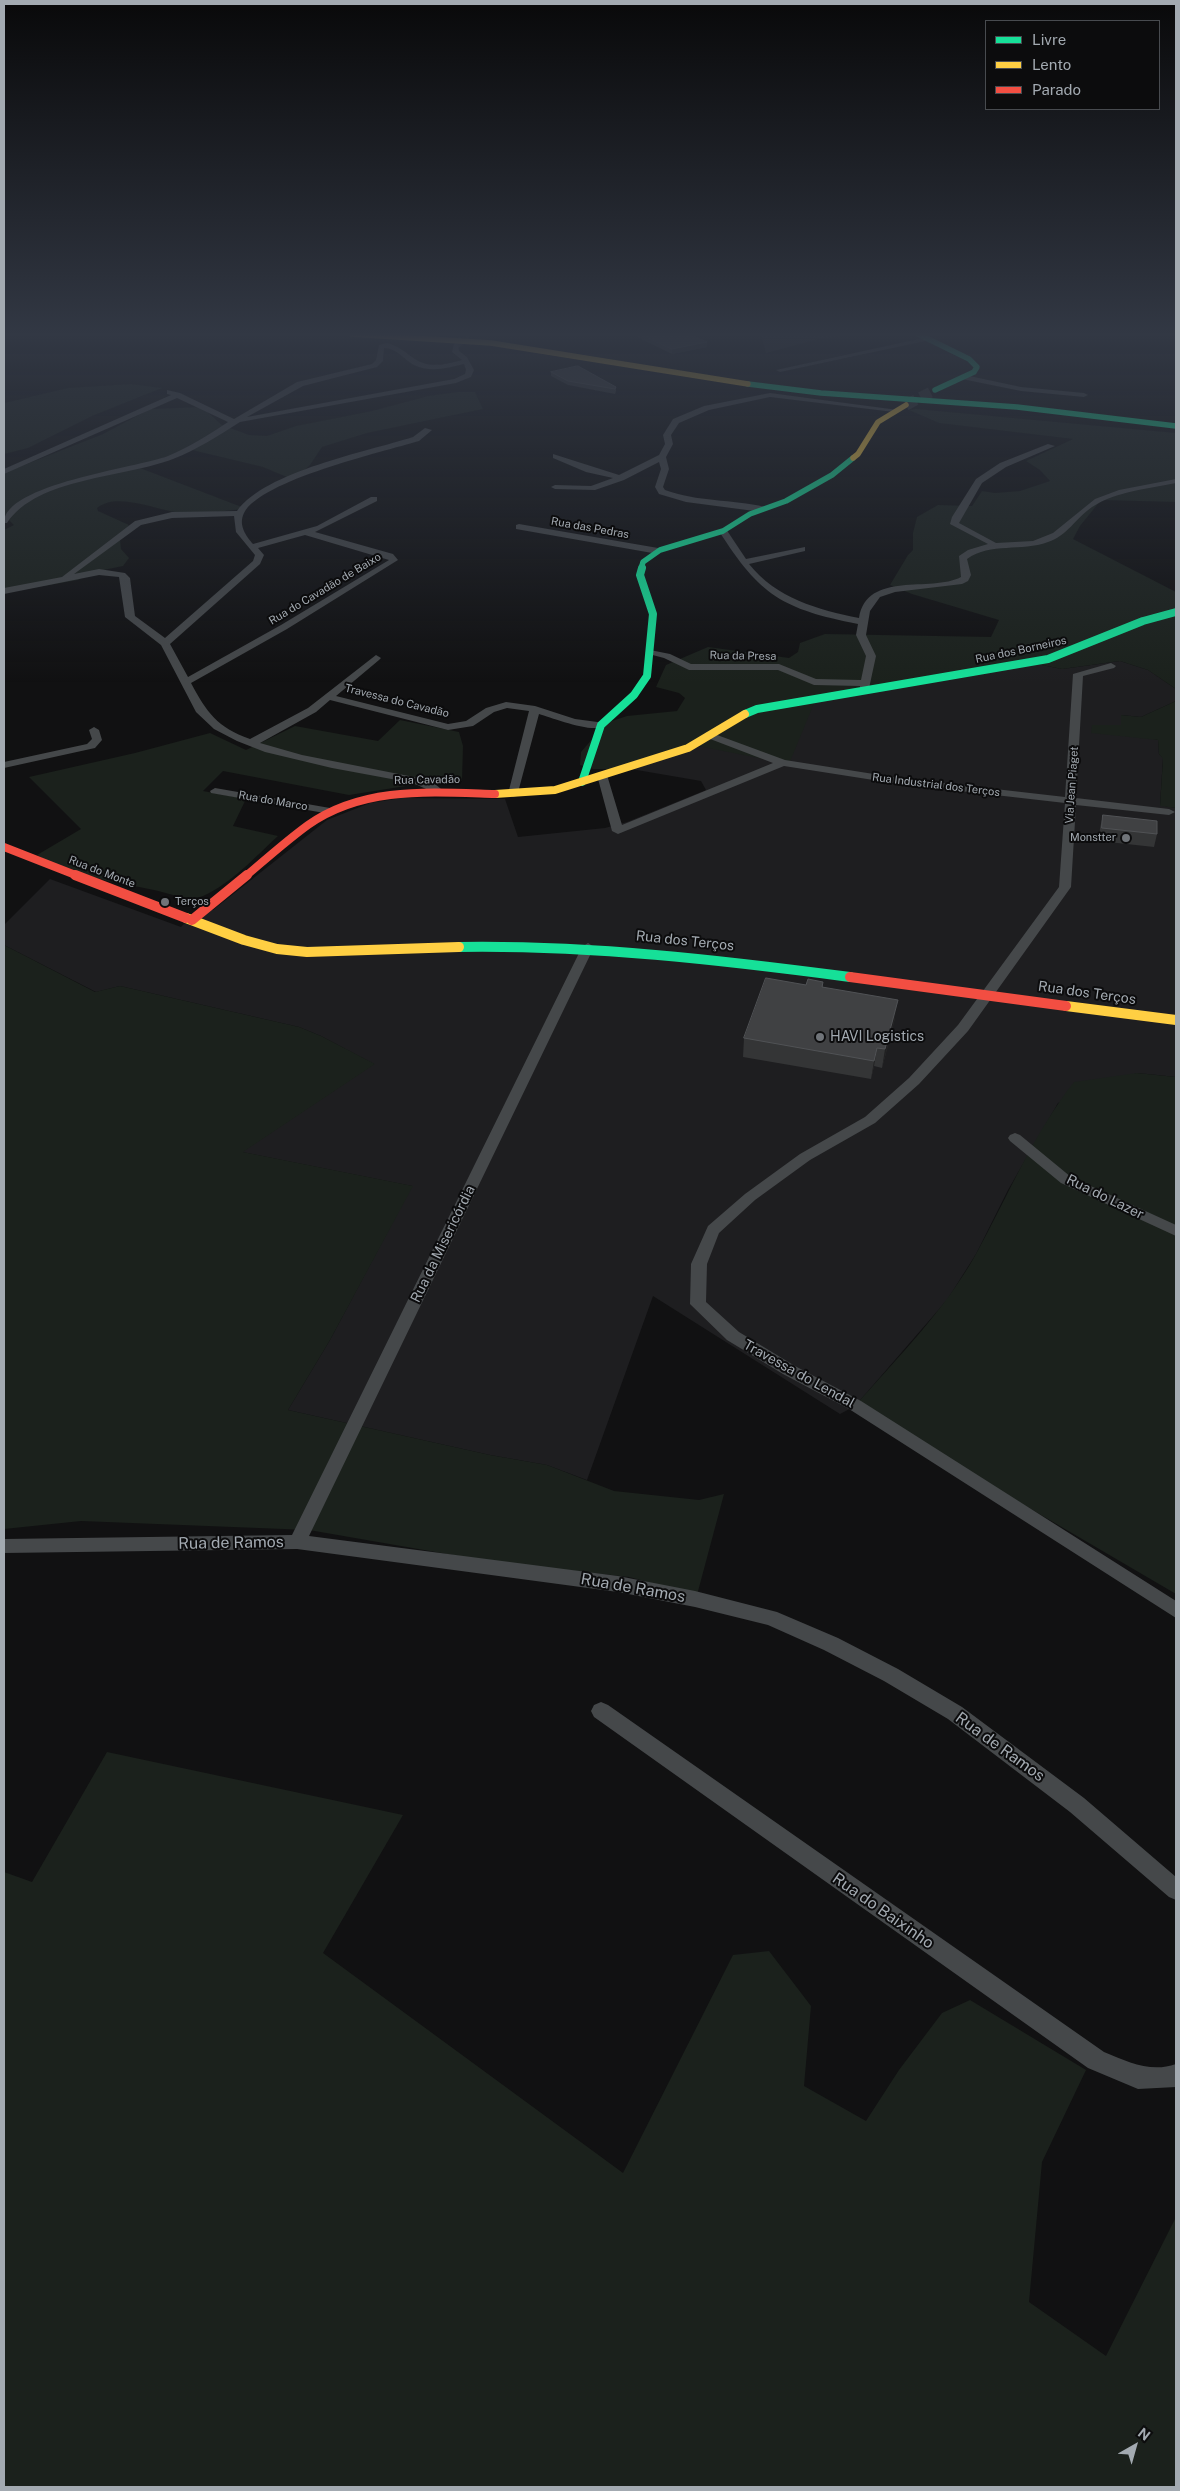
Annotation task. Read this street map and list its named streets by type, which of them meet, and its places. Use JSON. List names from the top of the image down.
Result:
{
  "streets": {
    "main road": [
      "Rua dos Borneiros",
      "Rua Cavadão",
      "Rua do Monte",
      "Rua dos Terços"
    ],
    "street": [
      "Rua das Pedras",
      "Rua do Cavadão de Baixo",
      "Rua da Presa",
      "Travessa do Cavadão",
      "Rua Industrial dos Terços",
      "Via Jean Piaget",
      "Rua do Marco",
      "Rua do Lazer",
      "Rua da Misericórdia",
      "Travessa do Lendal",
      "Rua de Ramos",
      "Rua do Baixinho"
    ]
  },
  "crossings": [
    ["Rua dos Borneiros", "Rua da Presa"],
    ["Rua dos Borneiros", "Rua Cavadão"],
    ["Rua dos Borneiros", "Rua Industrial dos Terços"],
    ["Rua Cavadão", "Rua Industrial dos Terços"],
    ["Rua Cavadão", "Rua do Marco"],
    ["Rua Cavadão", "Rua do Monte"],
    ["Rua Cavadão", "Rua dos Terços"],
    ["Rua Industrial dos Terços", "Via Jean Piaget"],
    ["Via Jean Piaget", "Rua dos Terços"],
    ["Via Jean Piaget", "Travessa do Lendal"],
    ["Rua do Monte", "Rua dos Terços"],
    ["Rua dos Terços", "Rua da Misericórdia"],
    ["Rua dos Terços", "Travessa do Lendal"],
    ["Rua da Misericórdia", "Rua de Ramos"]
  ],
  "places": ["Monstter", "Terços", "HAVI Logistics"],
  "legend": ["Livre", "Lento", "Parado"],
  "north": "top right"
}
